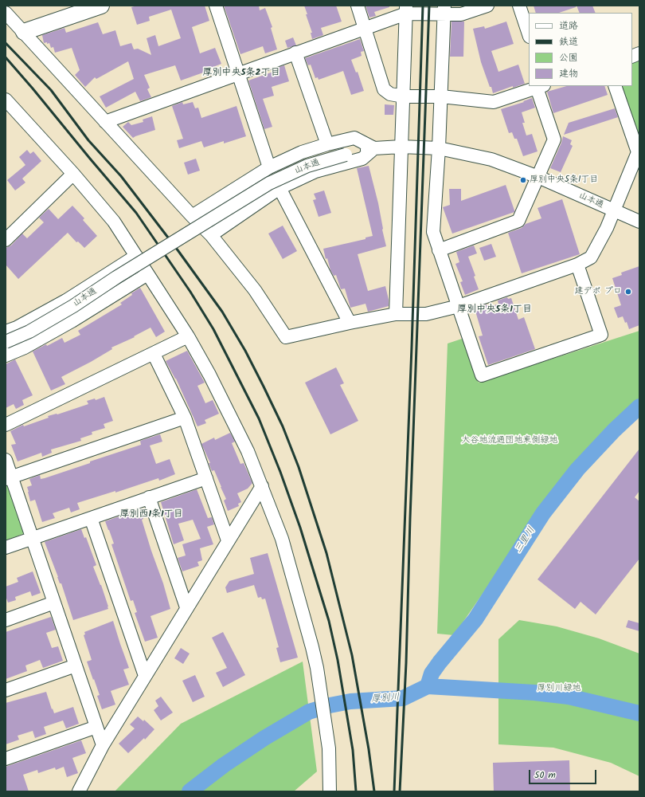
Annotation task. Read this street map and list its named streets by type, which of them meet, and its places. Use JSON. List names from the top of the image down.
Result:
{
  "streets": {
    "street": ["山本通"]
  },
  "districts": ["厚別中央5条2丁目", "厚別中央5条1丁目", "厚別西1条1丁目"],
  "water": ["三里川", "厚別川"],
  "parks": ["大谷地流通団地東側緑地", "厚別川緑地"],
  "places": ["厚別中央5条1丁目", "建デポ プロ"],
  "legend": [
    "道路",
    "鉄道",
    "公園",
    "建物"
  ],
  "scale_bar": "50 m"
}
